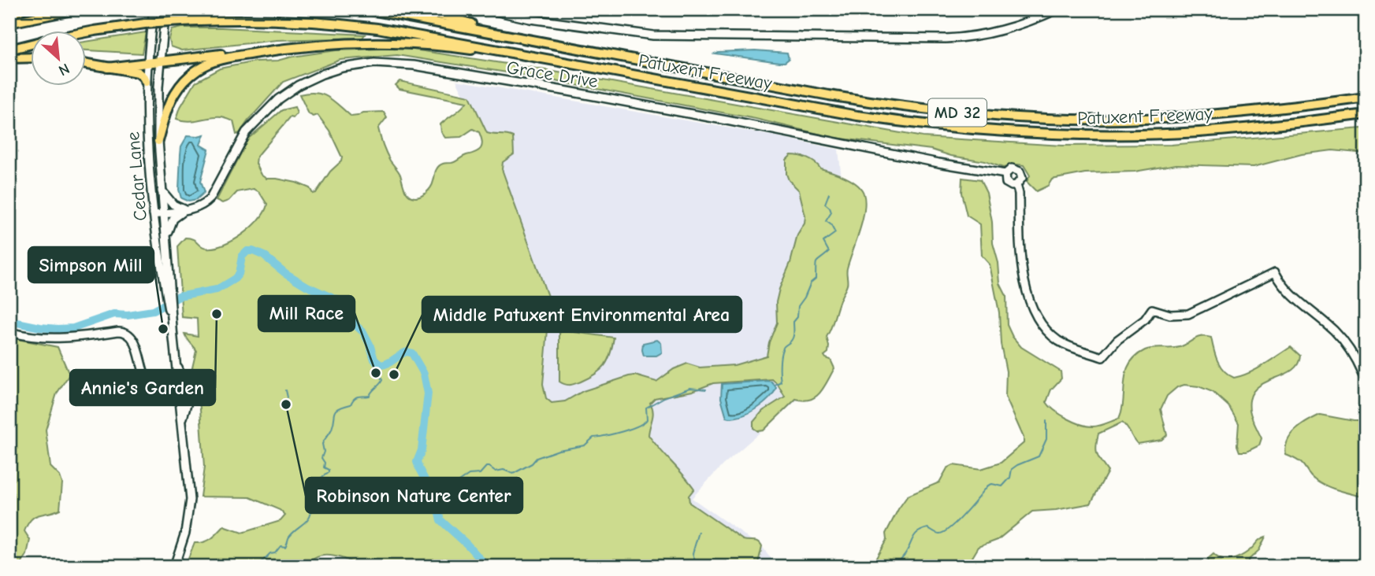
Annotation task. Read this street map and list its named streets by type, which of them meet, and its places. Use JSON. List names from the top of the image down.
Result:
{
  "streets": {
    "highway": ["Patuxent Freeway", "MD 32"],
    "street": ["Grace Drive", "Cedar Lane"]
  },
  "crossings": [
    ["Grace Drive", "Cedar Lane"]
  ],
  "places": [
    "Annie's Garden",
    "Simpson Mill",
    "Mill Race",
    "Middle Patuxent Environmental Area",
    "Robinson Nature Center"
  ],
  "north": "bottom right"
}
